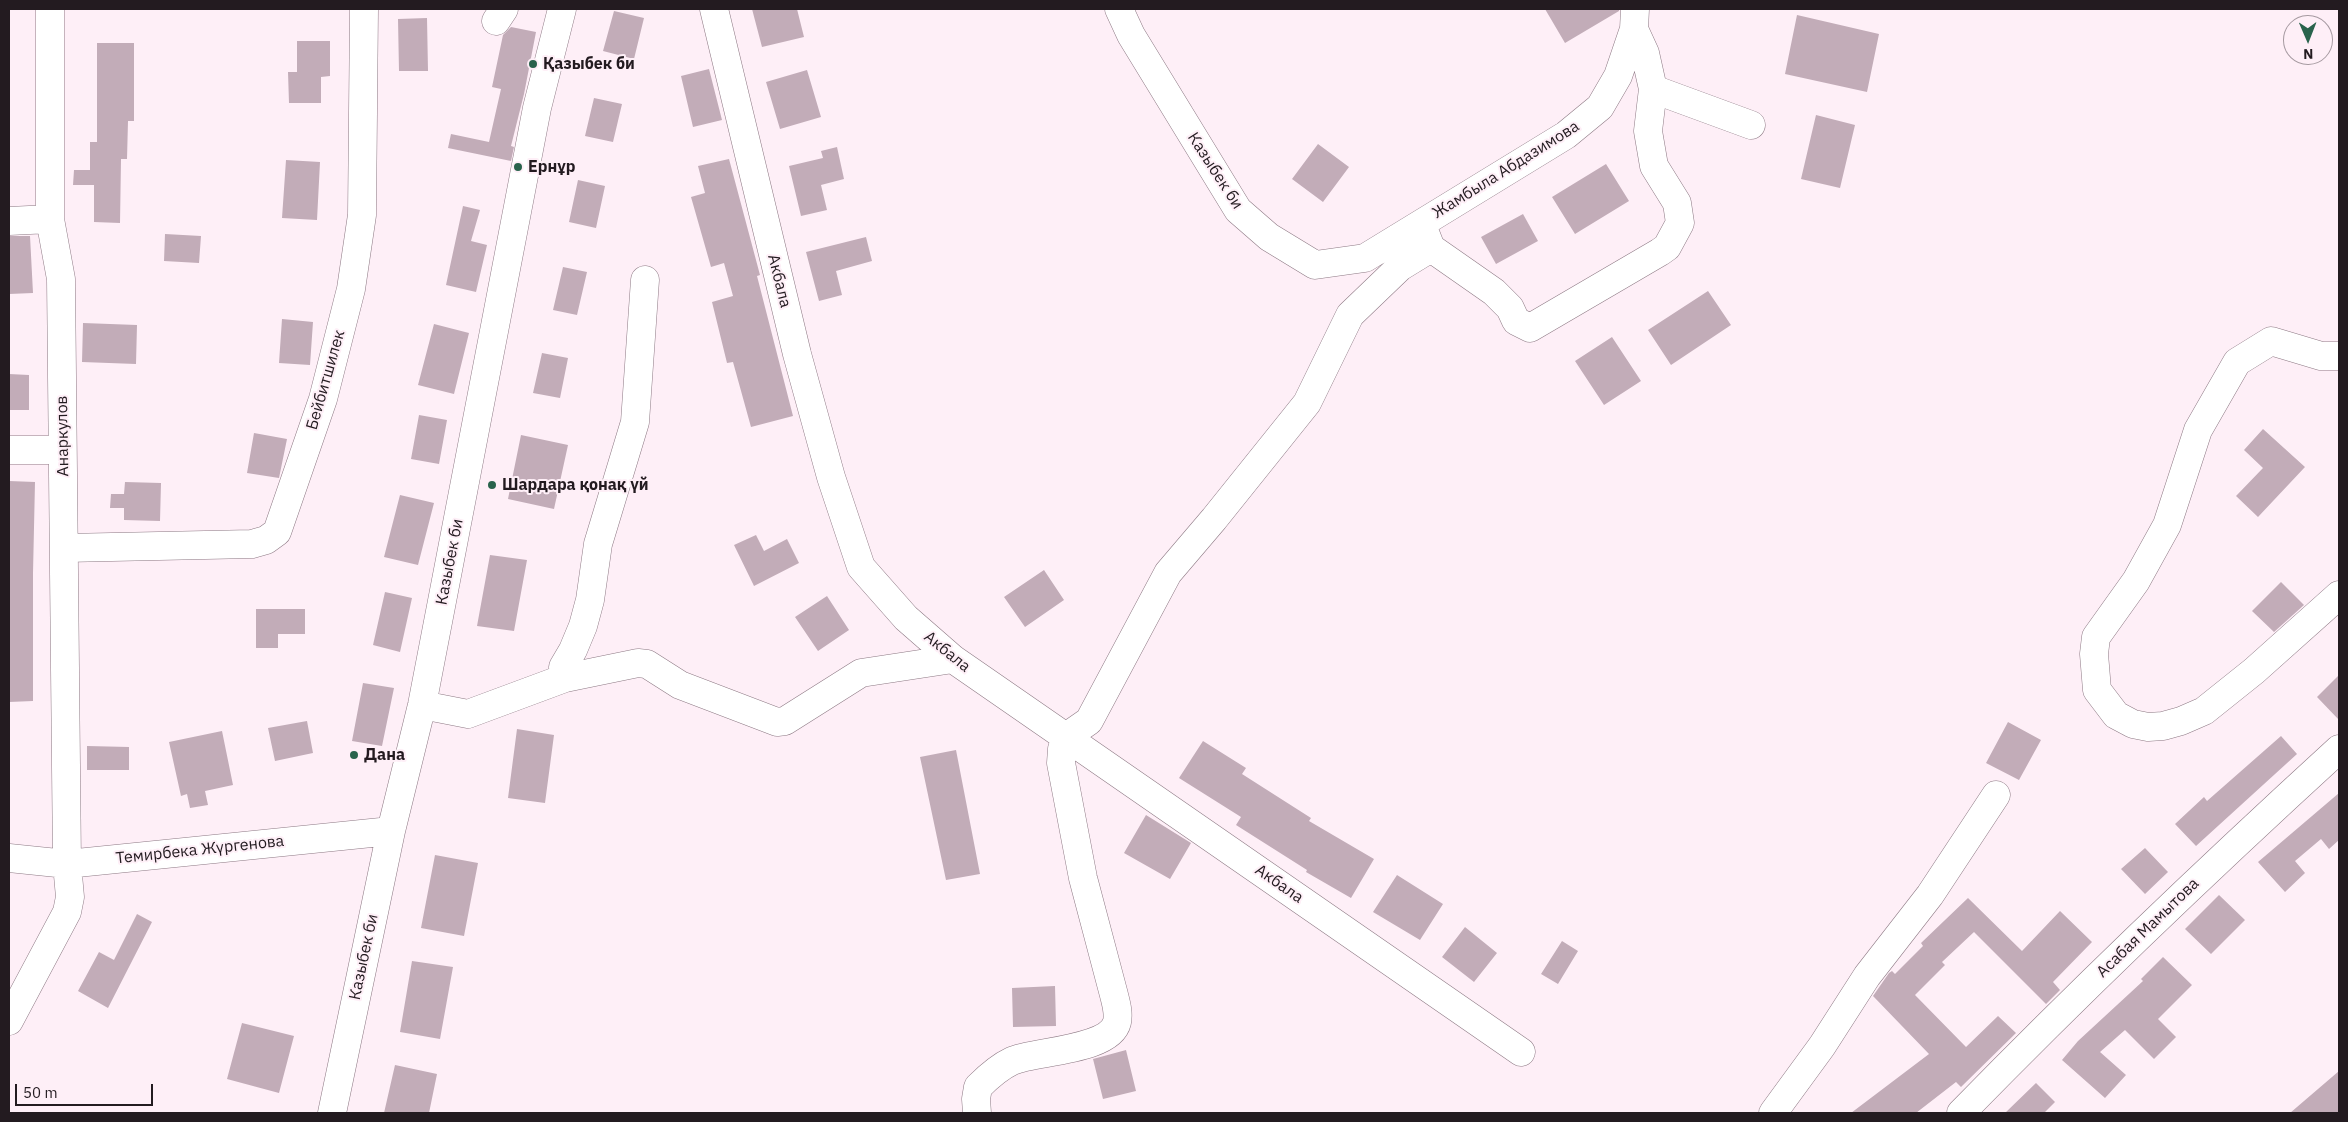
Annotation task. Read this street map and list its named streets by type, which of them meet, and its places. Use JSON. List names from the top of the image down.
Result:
{
  "streets": {
    "street": [
      "Жамбыла Абдазимова",
      "Казыбек би",
      "Акбала",
      "Бейбитшилек",
      "Анаркулов",
      "Темирбека Жүргенова",
      "Асабая Мамытова"
    ]
  },
  "crossings": [
    ["Жамбыла Абдазимова", "Казыбек би"],
    ["Казыбек би", "Темирбека Жүргенова"],
    ["Бейбитшилек", "Анаркулов"],
    ["Анаркулов", "Темирбека Жүргенова"]
  ],
  "places": [
    "Қазыбек би",
    "Ернұр",
    "Шардара қонақ үй",
    "Дана"
  ],
  "scale_bar": "50 m",
  "north": "bottom"
}
